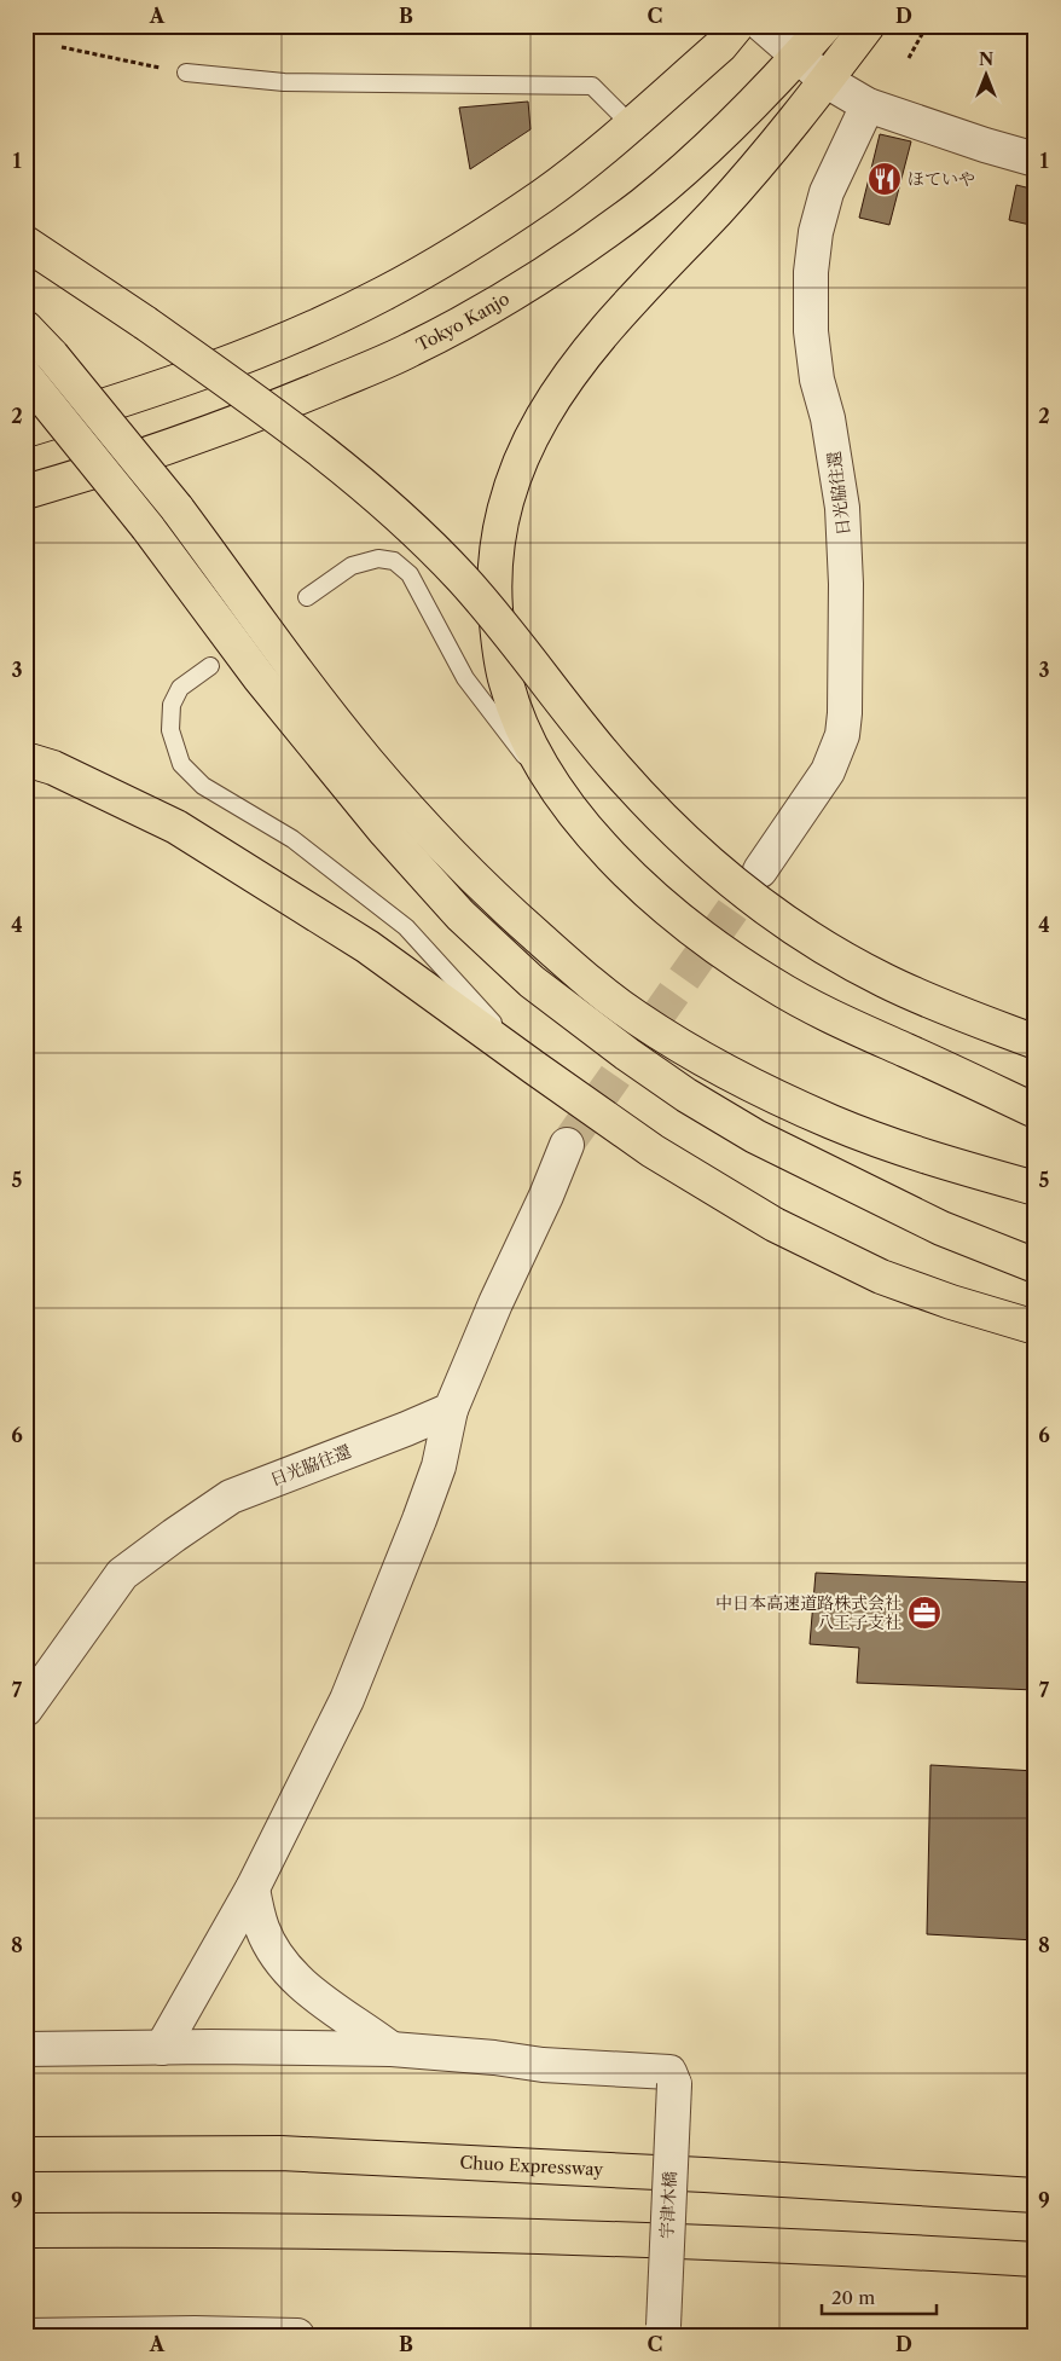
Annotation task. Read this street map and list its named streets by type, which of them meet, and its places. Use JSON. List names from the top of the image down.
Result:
{
  "streets": {
    "highway": ["Tokyo Kanjo", "Chuo Expressway"],
    "street": ["日光脇往還", "宇津木橋"]
  },
  "places": {
    "restaurant": ["ほていや"],
    "office": ["中日本高速道路株式会社 八王子支社"]
  },
  "scale_bar": "20 m",
  "north": "top",
  "grid": {
    "columns": [
      "A",
      "B",
      "C",
      "D"
    ],
    "rows": [
      "1",
      "2",
      "3",
      "4",
      "5",
      "6",
      "7",
      "8",
      "9"
    ]
  }
}
